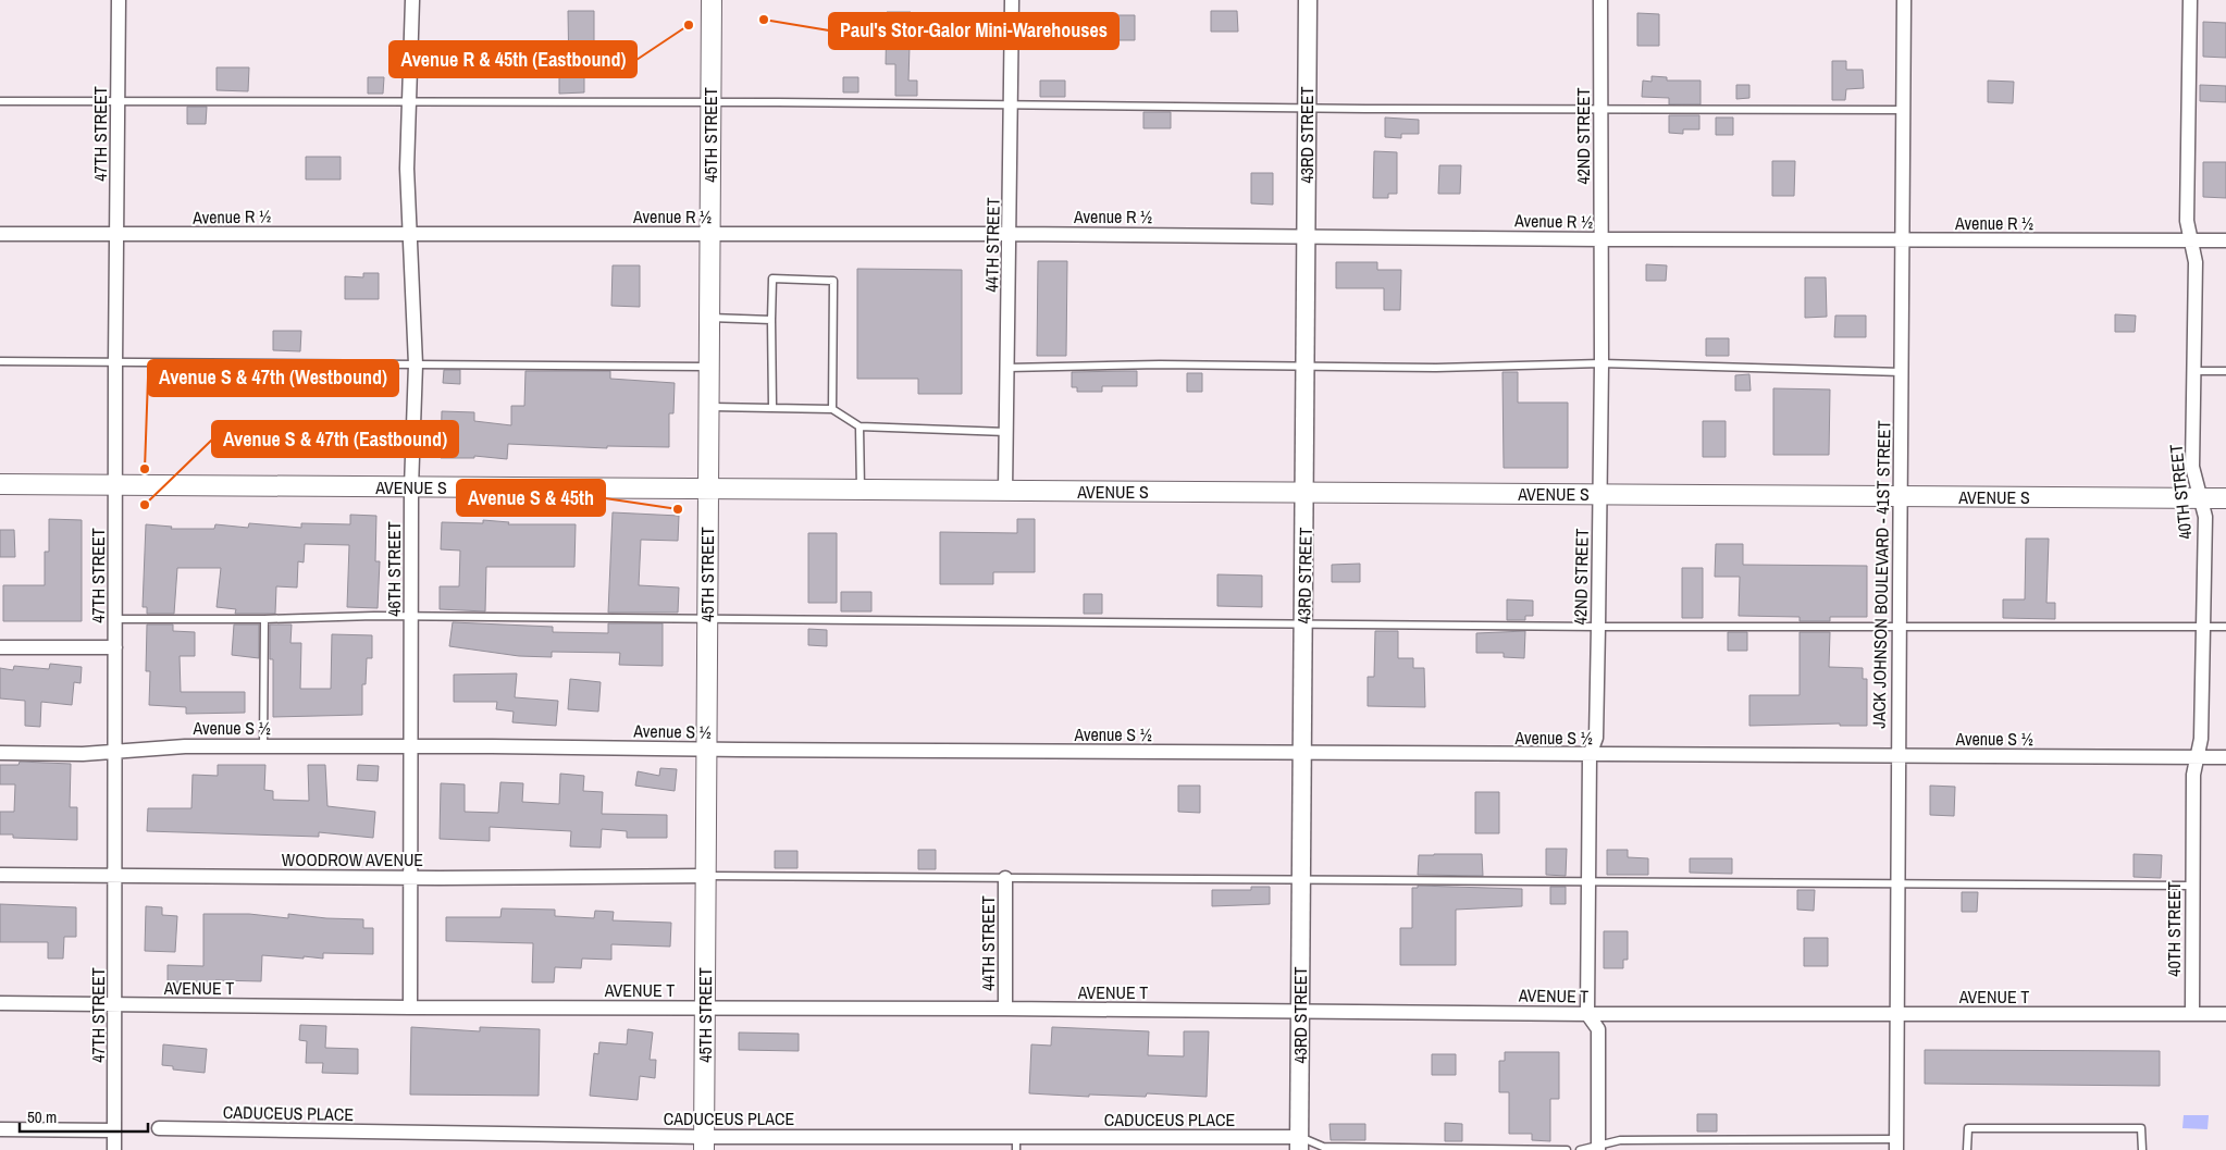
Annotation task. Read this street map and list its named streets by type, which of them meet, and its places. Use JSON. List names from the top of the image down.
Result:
{
  "streets": {
    "main road": ["45TH STREET", "AVENUE S"],
    "street": [
      "47TH STREET",
      "43RD STREET",
      "42ND STREET",
      "Avenue R ½",
      "44TH STREET",
      "40TH STREET",
      "46TH STREET",
      "JACK JOHNSON BOULEVARD - 41ST STREET",
      "Avenue S ½",
      "WOODROW AVENUE",
      "AVENUE T",
      "CADUCEUS PLACE"
    ]
  },
  "crossings": [
    ["47TH STREET", "Avenue R ½"],
    ["47TH STREET", "AVENUE S"],
    ["47TH STREET", "Avenue S ½"],
    ["47TH STREET", "WOODROW AVENUE"],
    ["47TH STREET", "AVENUE T"],
    ["45TH STREET", "Avenue R ½"],
    ["45TH STREET", "AVENUE S"],
    ["45TH STREET", "Avenue S ½"],
    ["45TH STREET", "WOODROW AVENUE"],
    ["45TH STREET", "AVENUE T"],
    ["45TH STREET", "CADUCEUS PLACE"],
    ["43RD STREET", "Avenue R ½"],
    ["43RD STREET", "AVENUE S"],
    ["43RD STREET", "Avenue S ½"],
    ["43RD STREET", "AVENUE T"],
    ["43RD STREET", "CADUCEUS PLACE"],
    ["42ND STREET", "Avenue R ½"],
    ["42ND STREET", "AVENUE S"],
    ["42ND STREET", "Avenue S ½"],
    ["42ND STREET", "AVENUE T"],
    ["Avenue R ½", "44TH STREET"],
    ["Avenue R ½", "40TH STREET"],
    ["Avenue R ½", "46TH STREET"],
    ["Avenue R ½", "JACK JOHNSON BOULEVARD - 41ST STREET"],
    ["44TH STREET", "AVENUE S"],
    ["44TH STREET", "AVENUE T"],
    ["AVENUE S", "40TH STREET"],
    ["AVENUE S", "46TH STREET"],
    ["AVENUE S", "JACK JOHNSON BOULEVARD - 41ST STREET"],
    ["40TH STREET", "Avenue S ½"],
    ["40TH STREET", "AVENUE T"],
    ["46TH STREET", "Avenue S ½"],
    ["46TH STREET", "WOODROW AVENUE"],
    ["46TH STREET", "AVENUE T"],
    ["JACK JOHNSON BOULEVARD - 41ST STREET", "Avenue S ½"],
    ["JACK JOHNSON BOULEVARD - 41ST STREET", "AVENUE T"]
  ],
  "places": [
    "Paul's Stor-Galor Mini-Warehouses",
    "Avenue R & 45th (Eastbound)",
    "Avenue S & 47th (Westbound)",
    "Avenue S & 47th (Eastbound)",
    "Avenue S & 45th"
  ],
  "scale_bar": "50 m"
}
